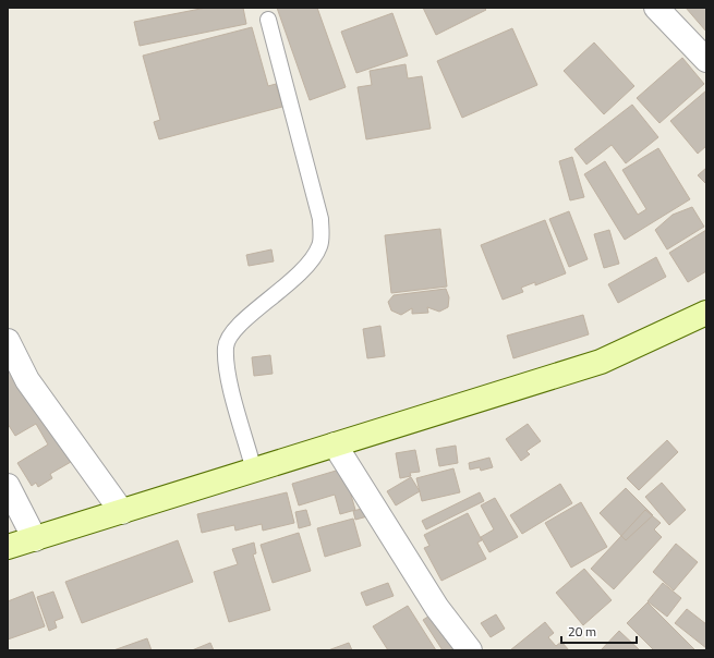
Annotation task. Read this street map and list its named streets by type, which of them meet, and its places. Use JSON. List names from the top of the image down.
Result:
{
  "scale_bar": "20 m"
}
